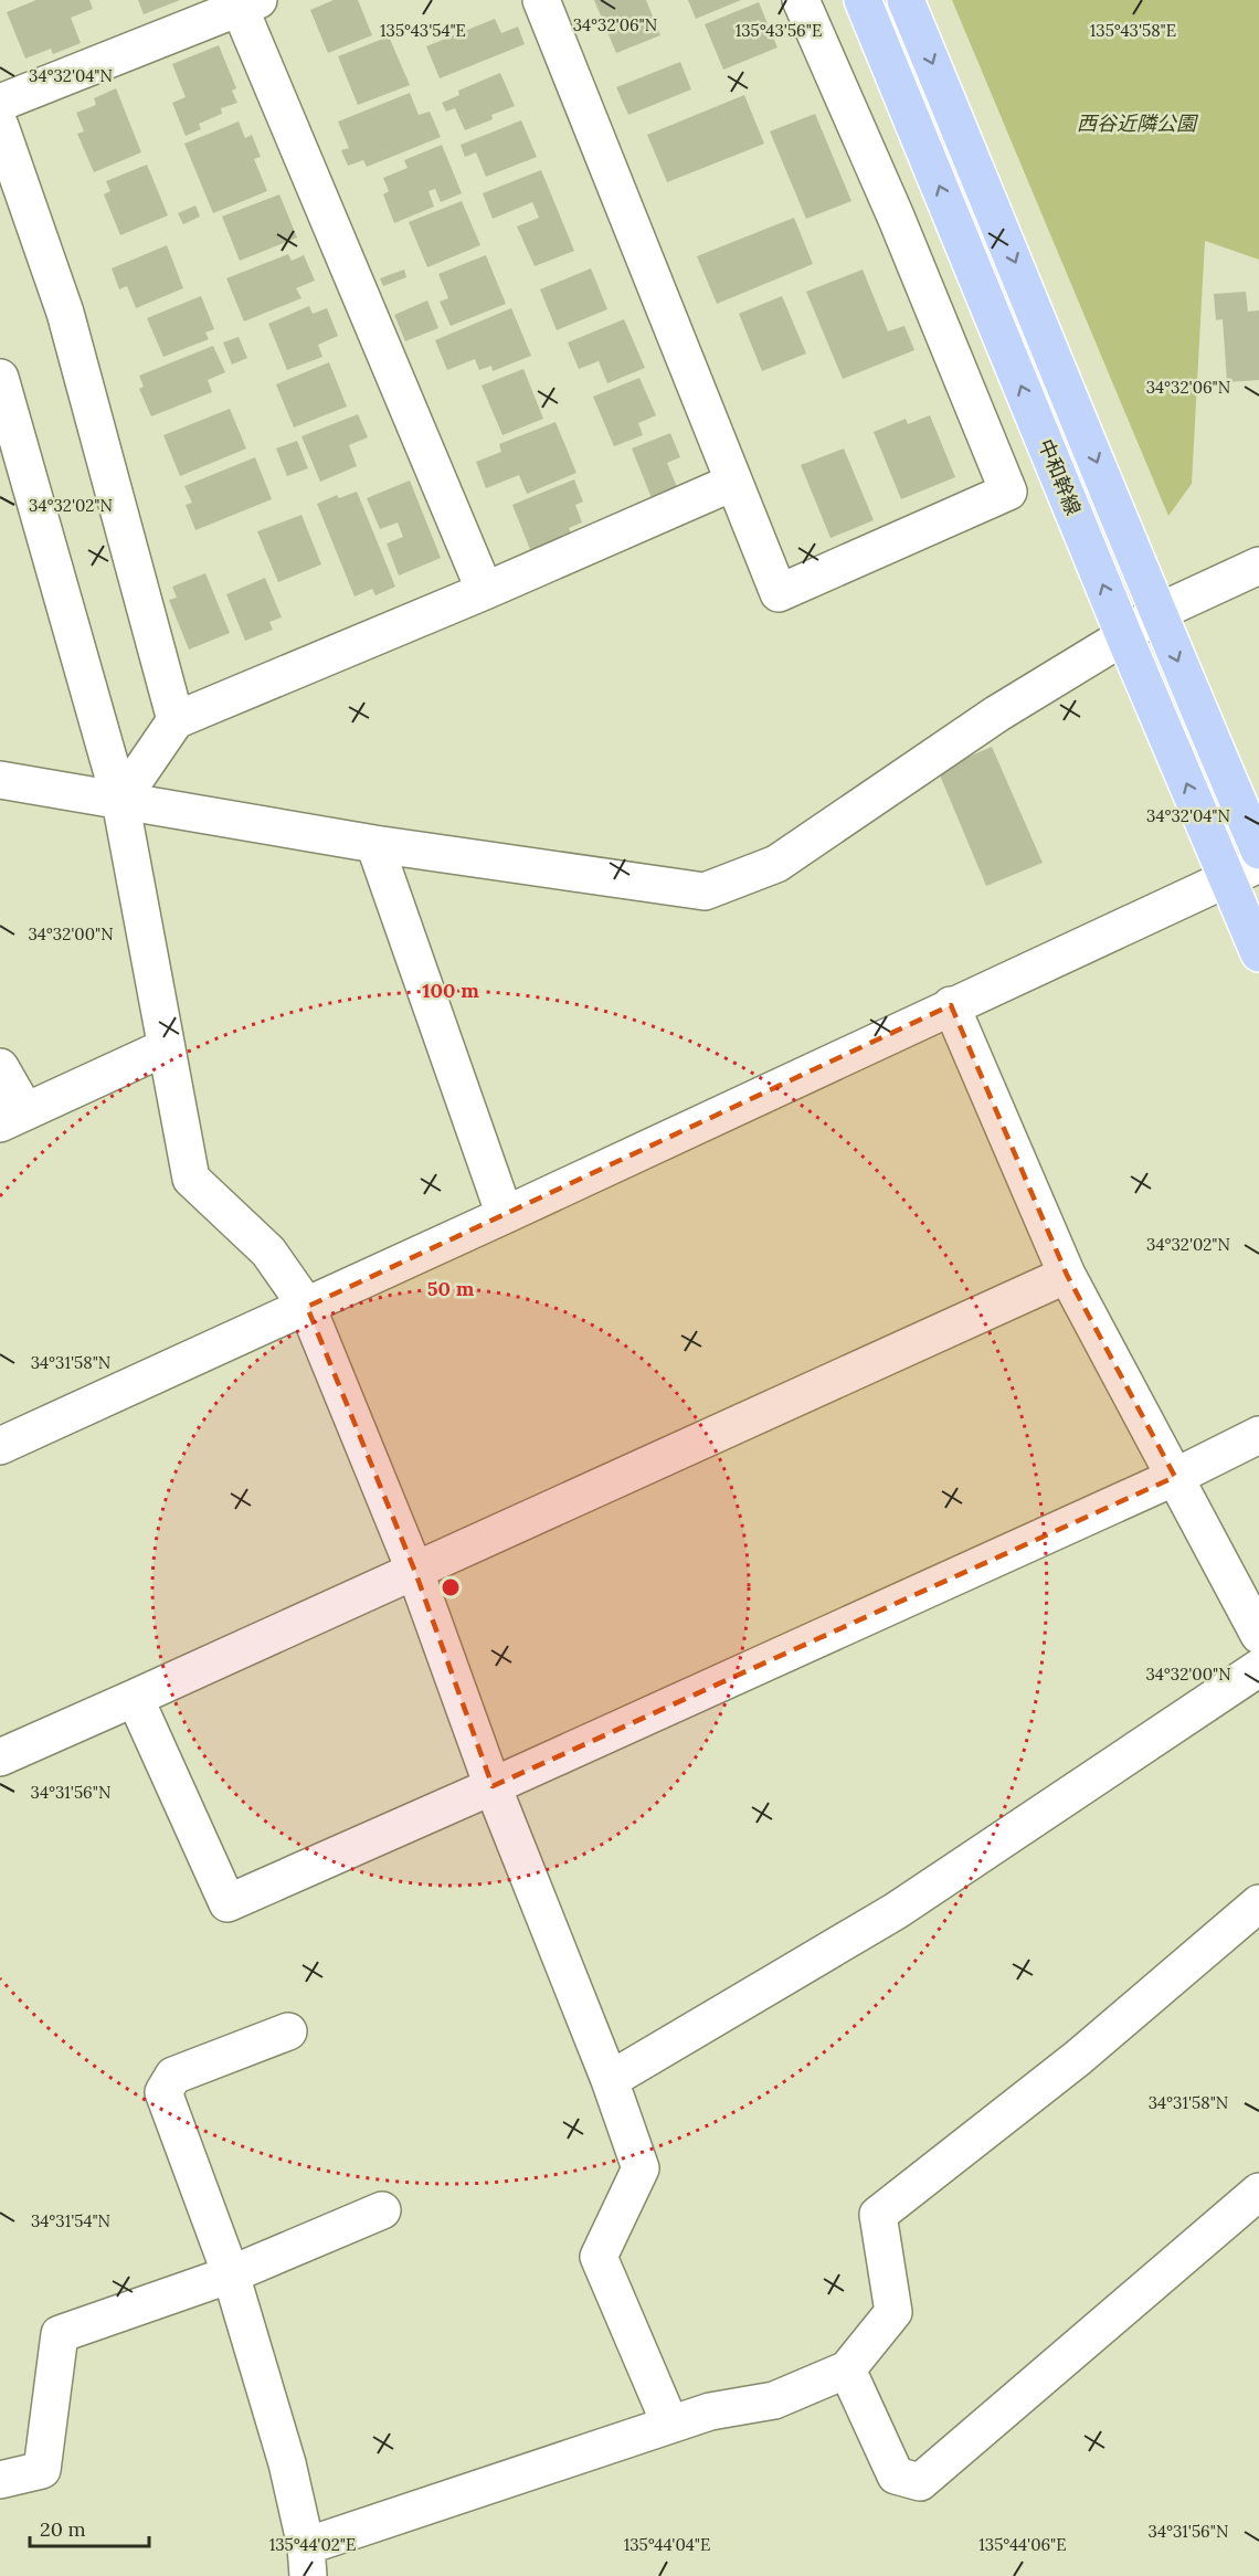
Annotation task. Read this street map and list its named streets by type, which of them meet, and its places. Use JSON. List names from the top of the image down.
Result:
{
  "streets": {
    "main road": ["中和幹線"]
  },
  "parks": ["西谷近隣公園"],
  "scale_bar": "20 m",
  "coordinates": [
    "34°32'06\"N",
    "135°43'54\"E",
    "135°43'56\"E",
    "135°43'58\"E",
    "34°32'04\"N",
    "34°32'02\"N",
    "34°32'00\"N",
    "34°31'58\"N",
    "34°31'56\"N",
    "34°31'54\"N",
    "135°44'02\"E",
    "135°44'04\"E",
    "135°44'06\"E"
  ],
  "rings": ["100 m", "50 m"]
}
